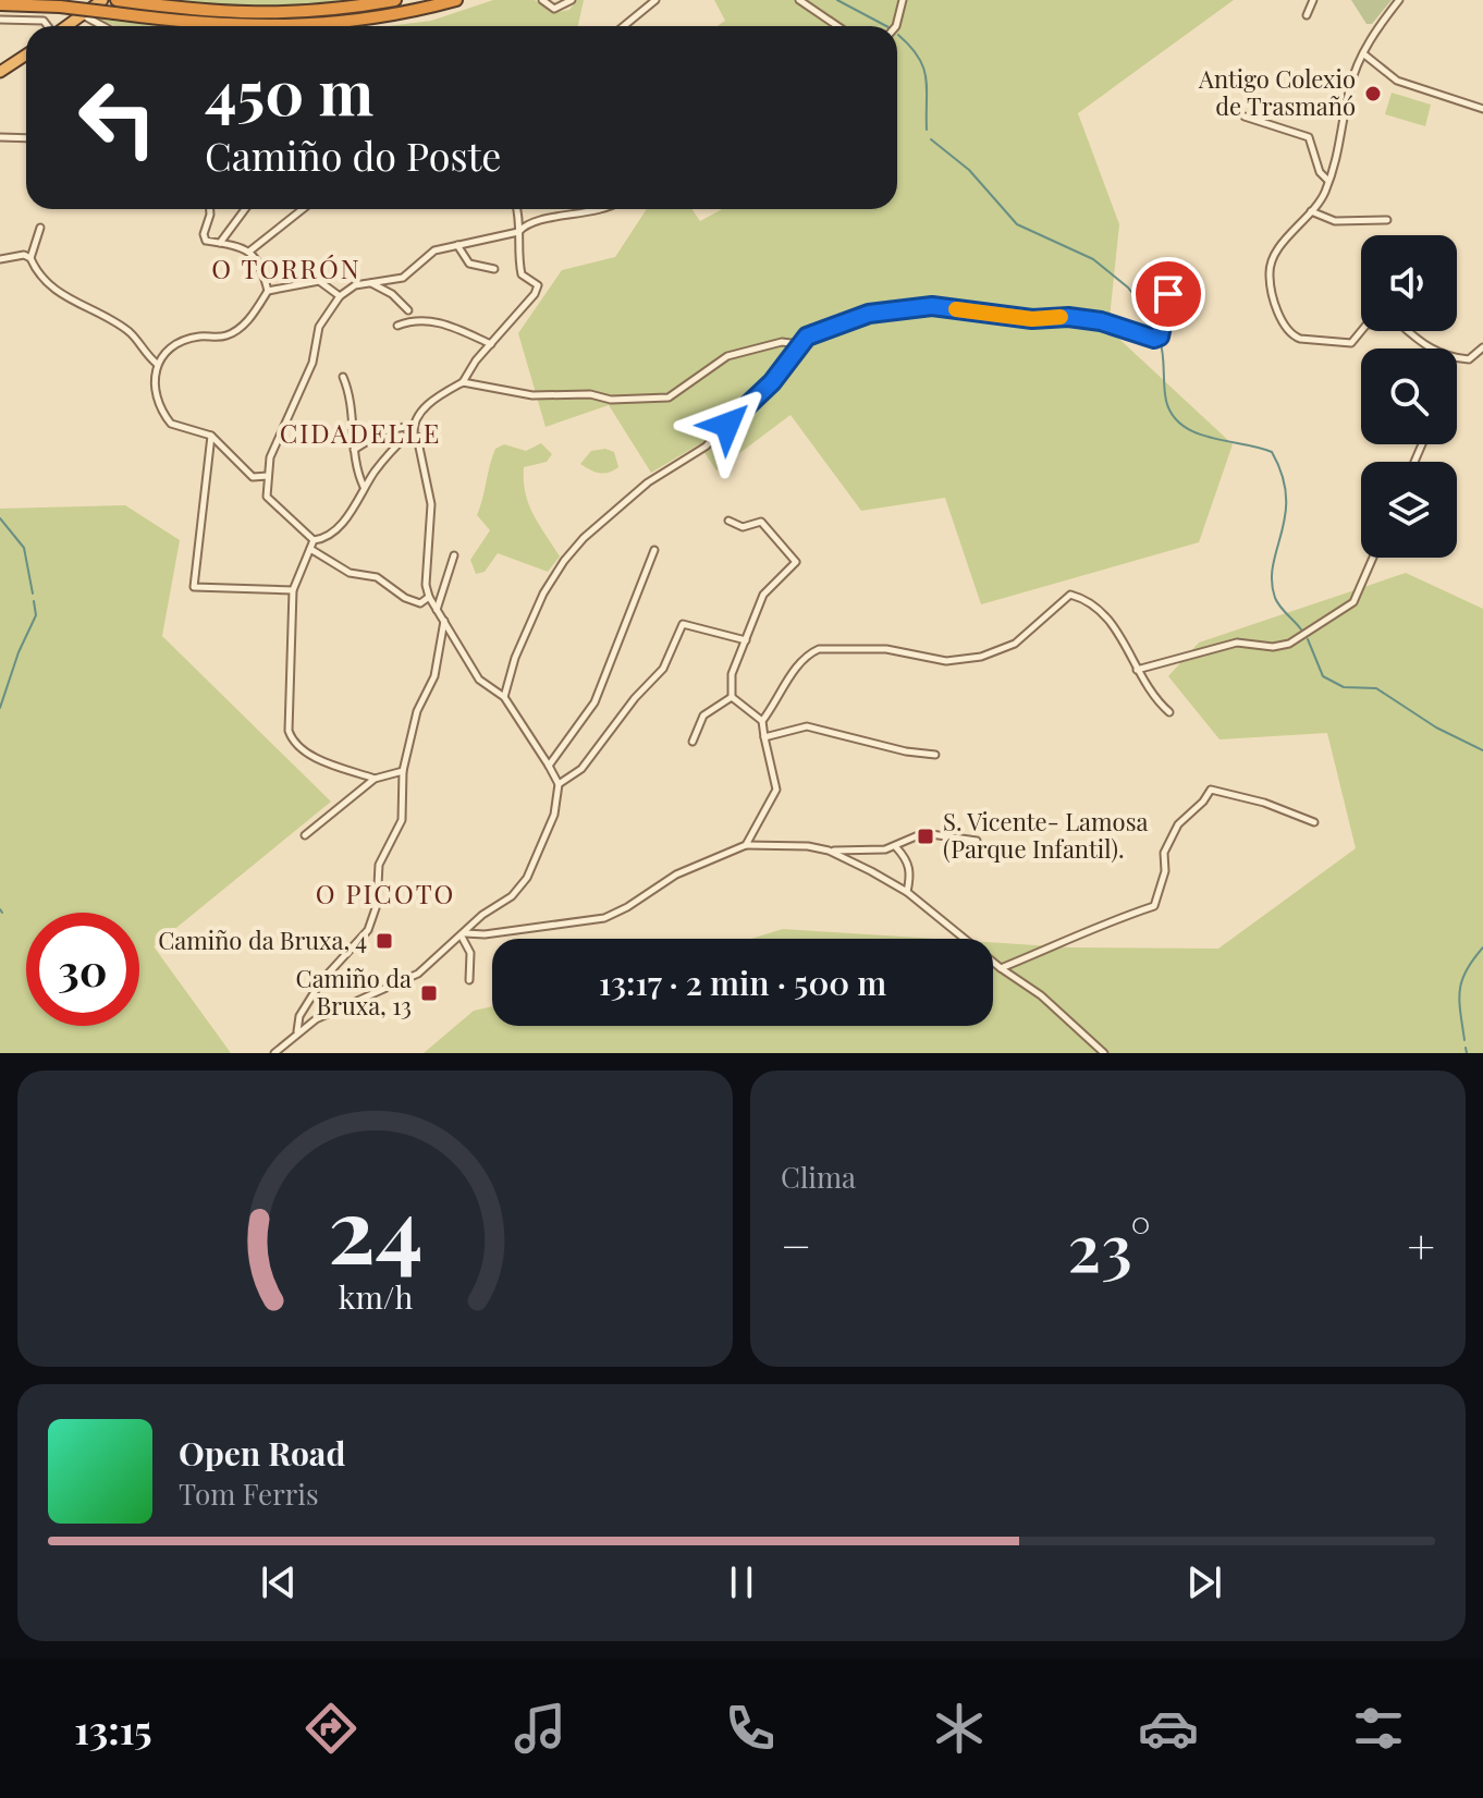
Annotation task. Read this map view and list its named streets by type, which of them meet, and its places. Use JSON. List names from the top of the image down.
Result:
{
  "districts": ["O TORRÓN", "CIDADELLE", "O PICOTO"],
  "places": {
    "other": ["Antigo Colexio de Trasmañó"],
    "transit": ["S. Vicente- Lamosa (Parque Infantil).", "Camiño da Bruxa, 4", "Camiño da Bruxa, 13"]
  },
  "page": {
    "turn": ["450 m", "Camiño do Poste"],
    "limit": "30",
    "trip": "13:17 · 2 min · 500 m",
    "tile": "Clima",
    "heat": ["−", "23°", "+"],
    "song": ["Open Road", "Tom Ferris"],
    "tabs": "13:15",
    "gauge": ["24", "km/h"]
  }
}
